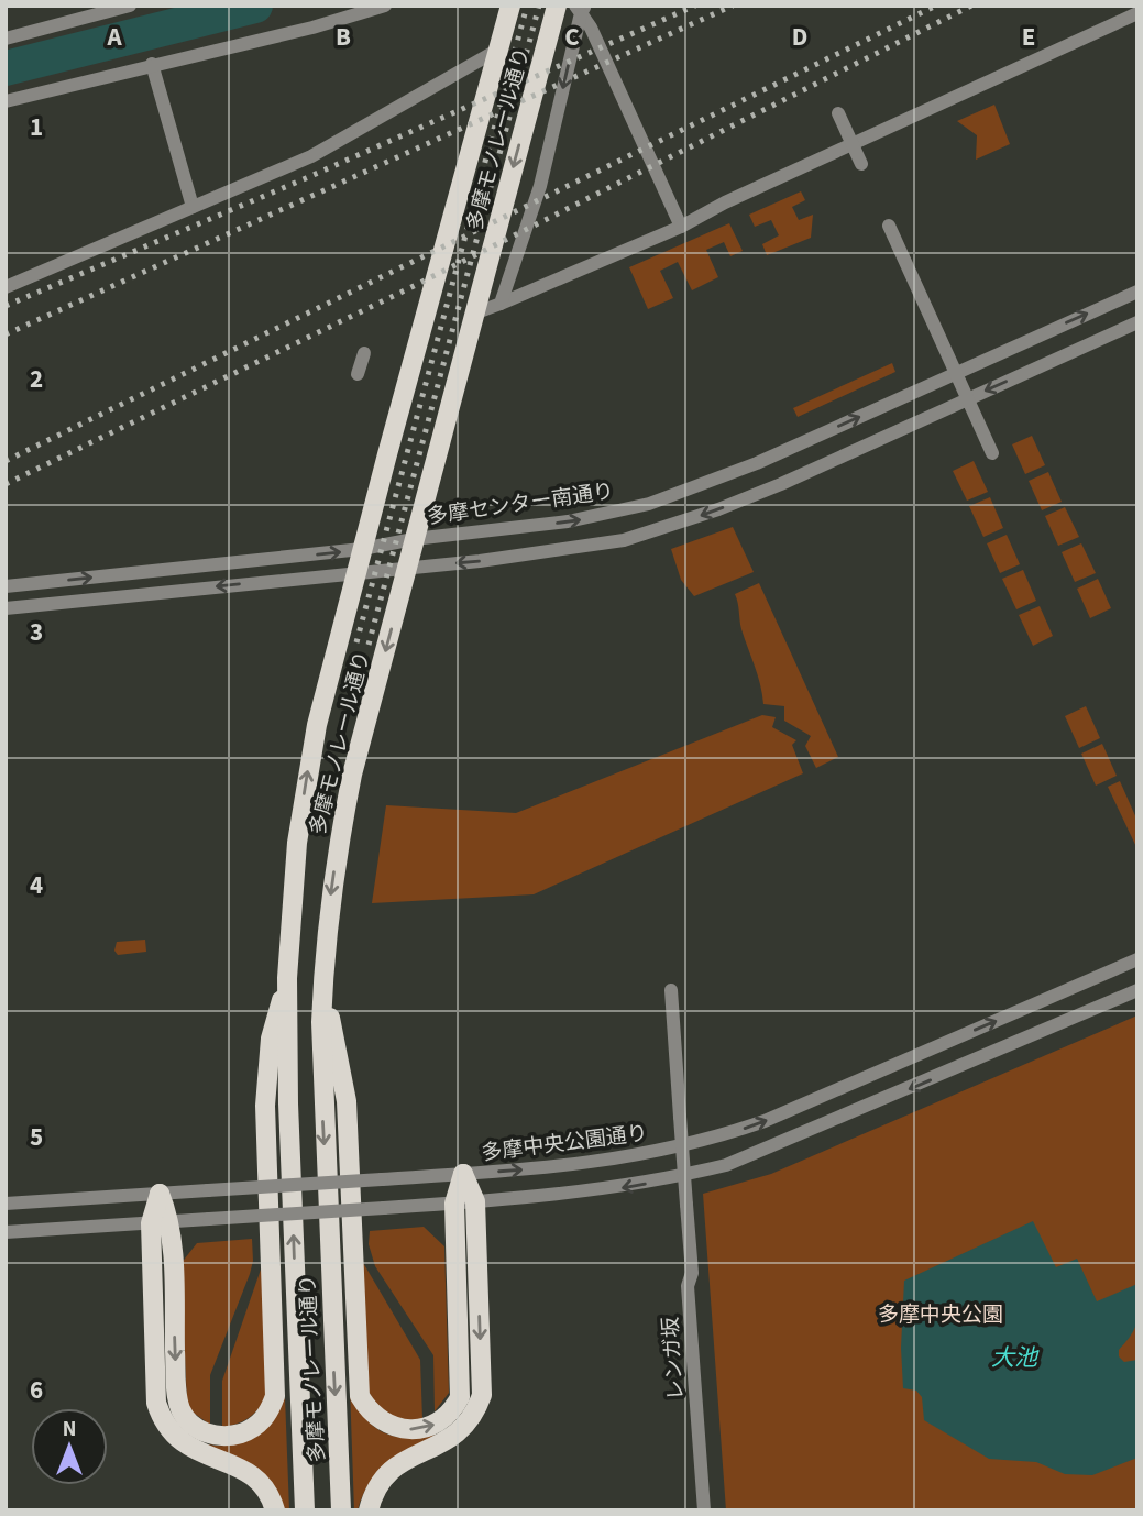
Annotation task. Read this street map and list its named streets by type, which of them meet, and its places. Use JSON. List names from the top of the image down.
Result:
{
  "streets": {
    "main road": ["多摩モノレール通り"],
    "street": ["多摩センター南通り", "多摩中央公園通り", "レンガ坂"]
  },
  "crossings": [
    ["多摩モノレール通り", "多摩センター南通り"]
  ],
  "water": ["大池"],
  "parks": ["多摩中央公園"],
  "north": "top",
  "grid": {
    "columns": [
      "A",
      "B",
      "C",
      "D",
      "E"
    ],
    "rows": [
      "1",
      "2",
      "3",
      "4",
      "5",
      "6"
    ]
  }
}
